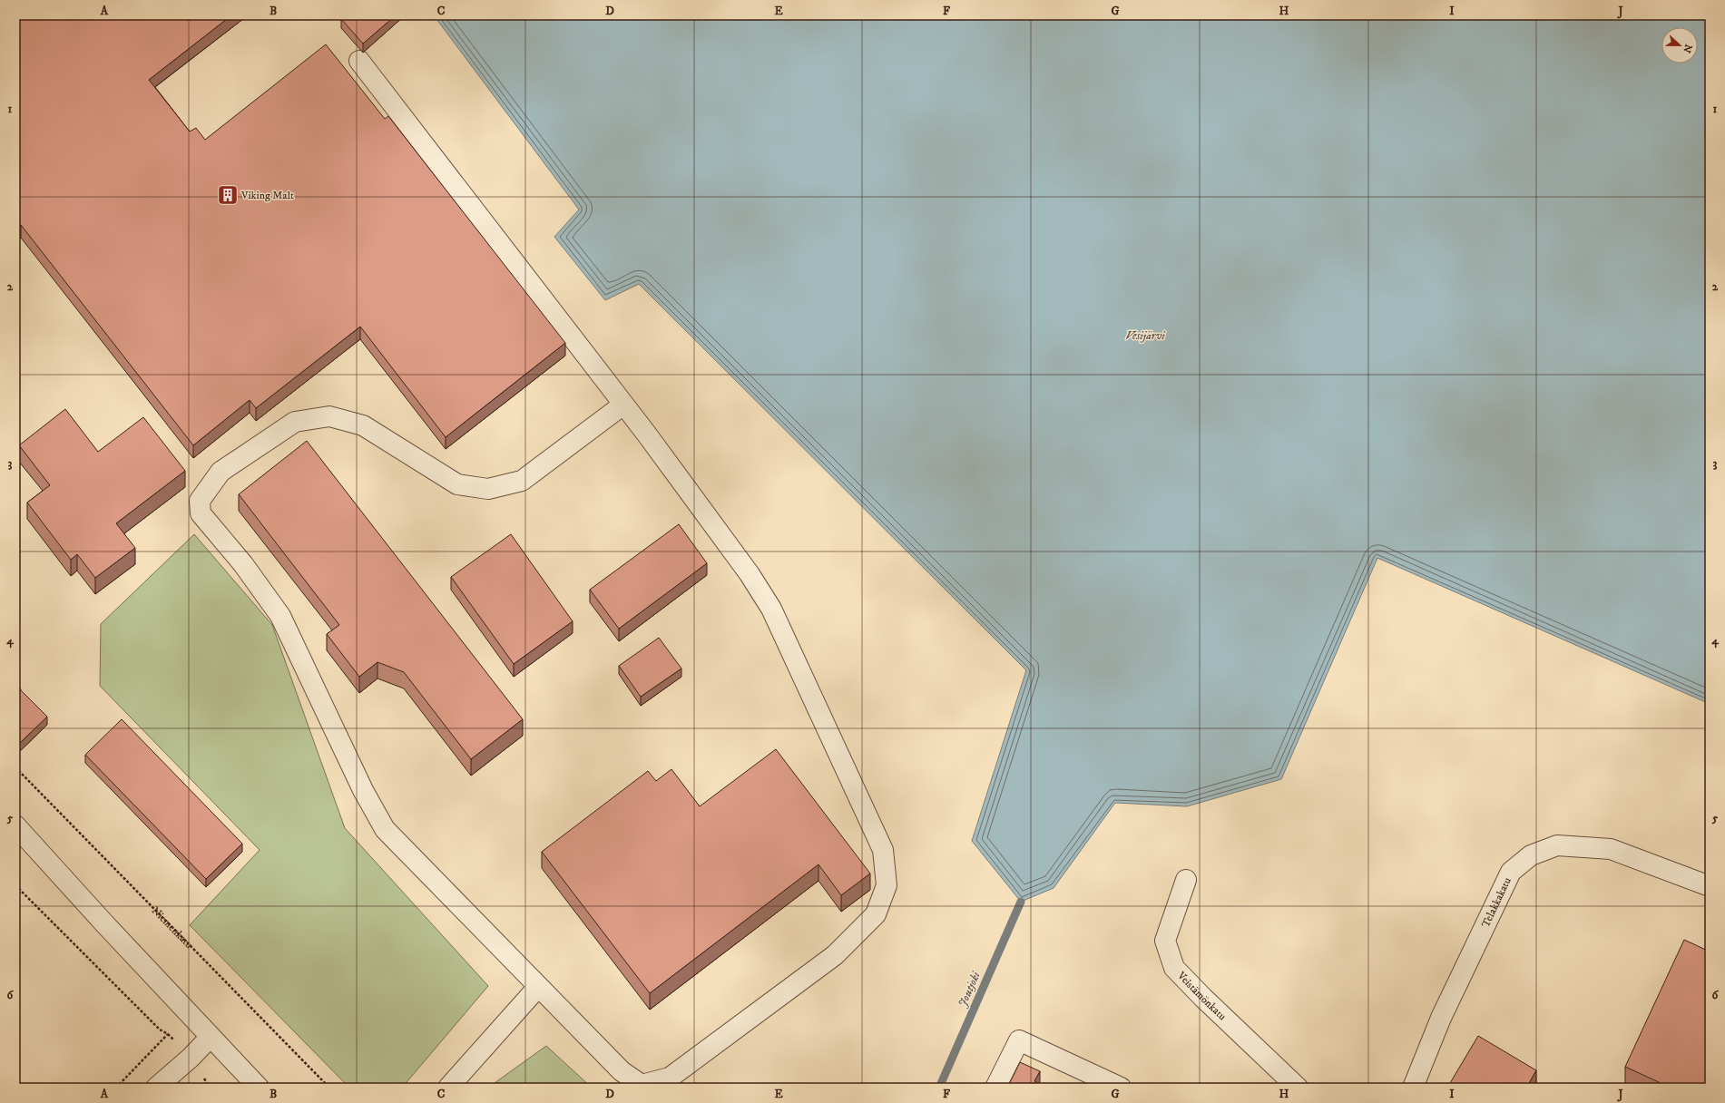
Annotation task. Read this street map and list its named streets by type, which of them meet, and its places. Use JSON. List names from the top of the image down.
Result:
{
  "streets": {
    "street": ["Telakkakatu", "Veistämönkatu"],
    "path": ["Niemenkatu"]
  },
  "water": ["Vesijärvi", "Joutjoki"],
  "places": {
    "building": ["Viking Malt"]
  },
  "north": "right",
  "grid": {
    "columns": [
      "A",
      "B",
      "C",
      "D",
      "E",
      "F",
      "G",
      "H",
      "I",
      "J"
    ],
    "rows": [
      "1",
      "2",
      "3",
      "4",
      "5",
      "6"
    ]
  }
}
